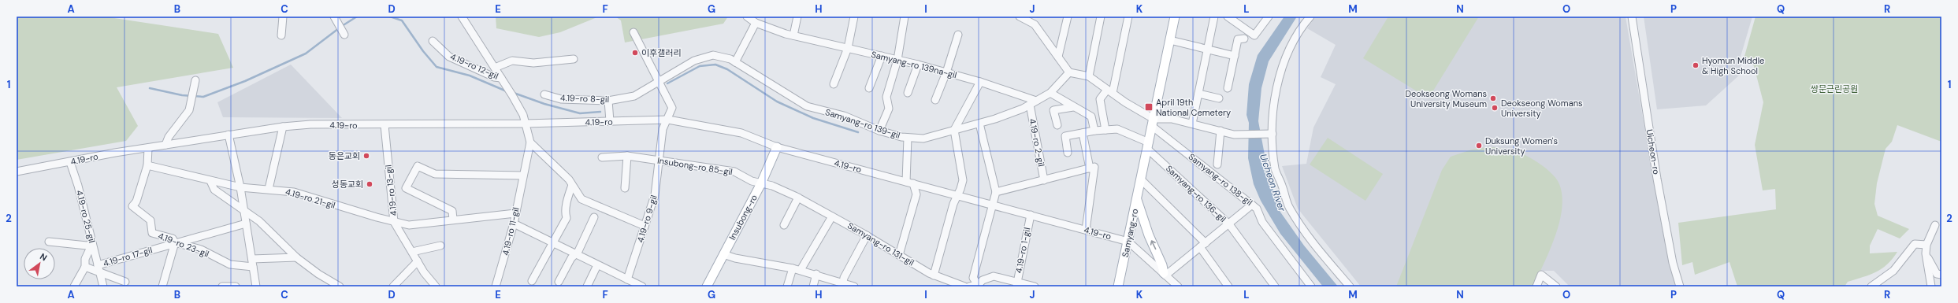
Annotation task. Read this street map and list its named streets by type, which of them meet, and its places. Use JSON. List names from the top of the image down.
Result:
{
  "streets": {
    "main road": ["Insubong-ro", "Samyang-ro"],
    "street": [
      "Samyang-ro 139na-gil",
      "4.19-ro 12-gil",
      "4.19-ro 8-gil",
      "4.19-ro",
      "Samyang-ro 139-gil",
      "4.19-ro 2-gil",
      "Uicheon-ro",
      "Insubong-ro 85-gil",
      "Samyang-ro 138-gil",
      "4.19-ro 13-gil",
      "Samyang-ro 136-gil",
      "4.19-ro 21-gil",
      "4.19-ro 25-gil",
      "4.19-ro 9-gil",
      "4.19-ro 11-gil",
      "Samyang-ro 131-gil",
      "4.19-ro 23-gil",
      "4.19-ro 1-gil",
      "4.19-ro 17-gil"
    ]
  },
  "crossings": [
    ["Samyang-ro 139na-gil", "Samyang-ro 139-gil"],
    ["Samyang-ro 139na-gil", "4.19-ro 2-gil"],
    ["4.19-ro 12-gil", "4.19-ro"],
    ["4.19-ro 12-gil", "4.19-ro 11-gil"],
    ["4.19-ro 8-gil", "Samyang-ro 139-gil"],
    ["4.19-ro", "4.19-ro 13-gil"],
    ["4.19-ro", "4.19-ro 25-gil"],
    ["4.19-ro", "Insubong-ro"],
    ["4.19-ro", "4.19-ro 9-gil"],
    ["4.19-ro", "4.19-ro 11-gil"],
    ["4.19-ro", "Samyang-ro"],
    ["4.19-ro", "4.19-ro 23-gil"],
    ["4.19-ro", "4.19-ro 1-gil"],
    ["Samyang-ro 139-gil", "4.19-ro 2-gil"],
    ["Insubong-ro 85-gil", "Insubong-ro"],
    ["Insubong-ro 85-gil", "4.19-ro 9-gil"],
    ["Insubong-ro 85-gil", "Samyang-ro 131-gil"],
    ["Samyang-ro 138-gil", "Samyang-ro"],
    ["4.19-ro 13-gil", "4.19-ro 21-gil"],
    ["Samyang-ro 136-gil", "Samyang-ro"],
    ["4.19-ro 21-gil", "4.19-ro 11-gil"],
    ["4.19-ro 21-gil", "4.19-ro 23-gil"],
    ["4.19-ro 25-gil", "4.19-ro 17-gil"],
    ["Insubong-ro", "Samyang-ro 131-gil"],
    ["4.19-ro 23-gil", "4.19-ro 17-gil"]
  ],
  "water": ["Uicheon River"],
  "parks": ["쌍문근린공원"],
  "places": {
    "other": [
      "이후갤러리",
      "Hyomun Middle & High School",
      "Deokseong Womans University Museum",
      "Deokseong Womans University",
      "Duksung Women's University",
      "동은교회",
      "성동교회"
    ],
    "transit": ["April 19th National Cemetery"]
  },
  "north": "top right",
  "grid": {
    "columns": [
      "A",
      "B",
      "C",
      "D",
      "E",
      "F",
      "G",
      "H",
      "I",
      "J",
      "K",
      "L",
      "M",
      "N",
      "O",
      "P",
      "Q",
      "R"
    ],
    "rows": ["1", "2"]
  }
}
